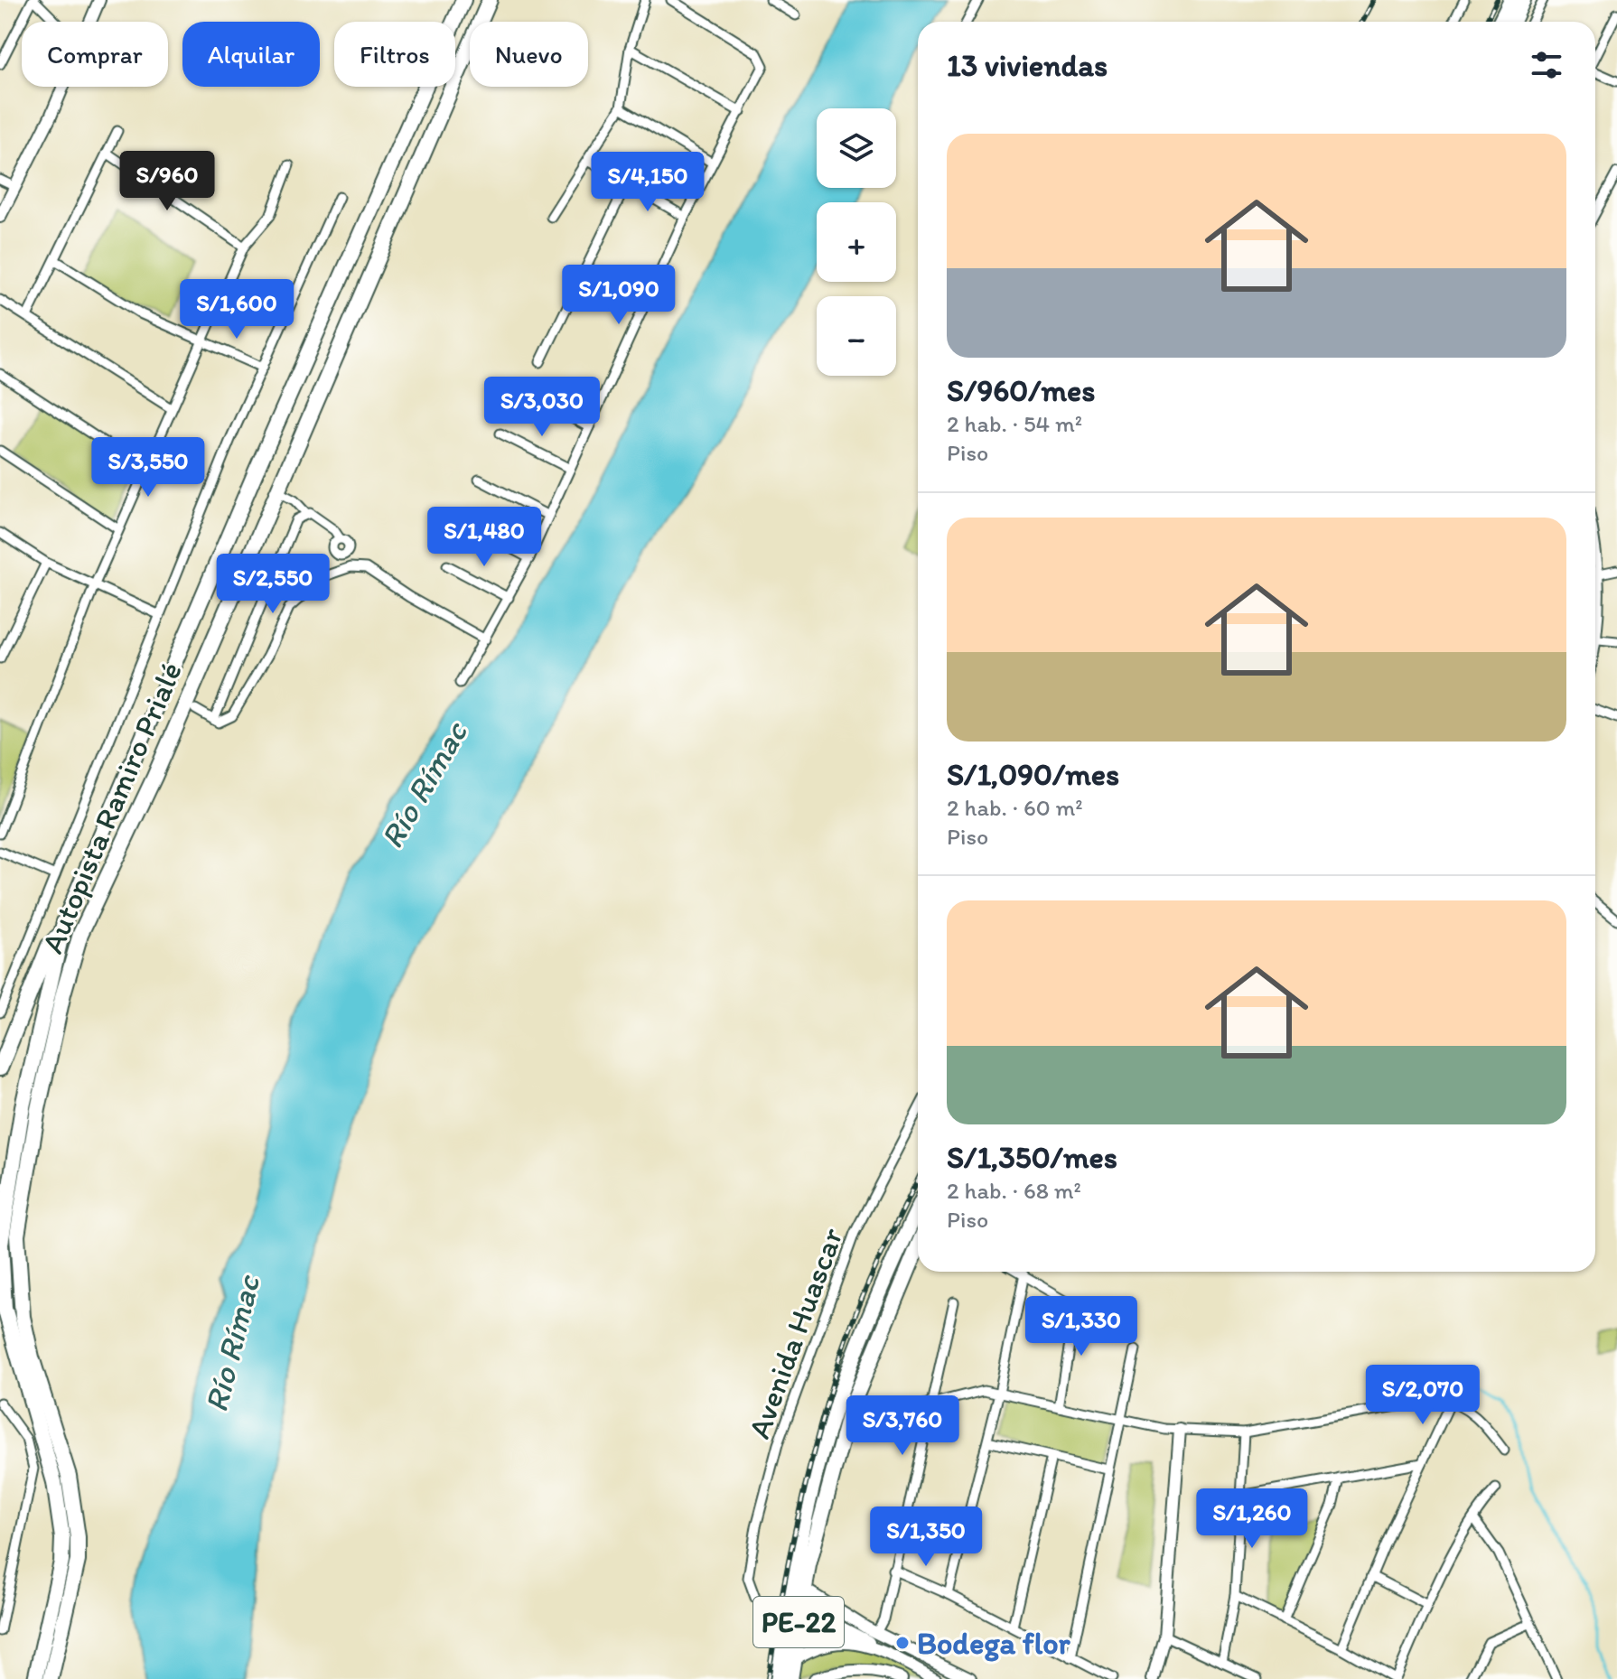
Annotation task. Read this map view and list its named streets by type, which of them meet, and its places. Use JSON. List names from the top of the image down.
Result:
{
  "streets": {
    "highway": ["Autopista Ramiro Prialé", "PE-22"],
    "street": ["Avenida Huascar"]
  },
  "water": ["Río Rímac"],
  "places": ["Bodega flor"],
  "page": {
    "chip": [
      "Comprar",
      "Alquilar",
      "Filtros",
      "Nuevo"
    ],
    "heading": "13 viviendas",
    "map_buttons": ["+", "−"],
    "list": [
      {
        "name": "S/960/mes",
        "note": "2 hab. · 54 m² · Piso"
      },
      {
        "name": "S/1,090/mes",
        "note": "2 hab. · 60 m² · Piso"
      },
      {
        "name": "S/1,350/mes",
        "note": "2 hab. · 68 m² · Piso"
      }
    ],
    "price": [
      "S/960",
      "S/4,150",
      "S/1,090",
      "S/1,600",
      "S/3,030",
      "S/3,550",
      "S/1,480",
      "S/2,550",
      "S/1,330",
      "S/2,070",
      "S/3,760",
      "S/1,260",
      "S/1,350"
    ]
  }
}
